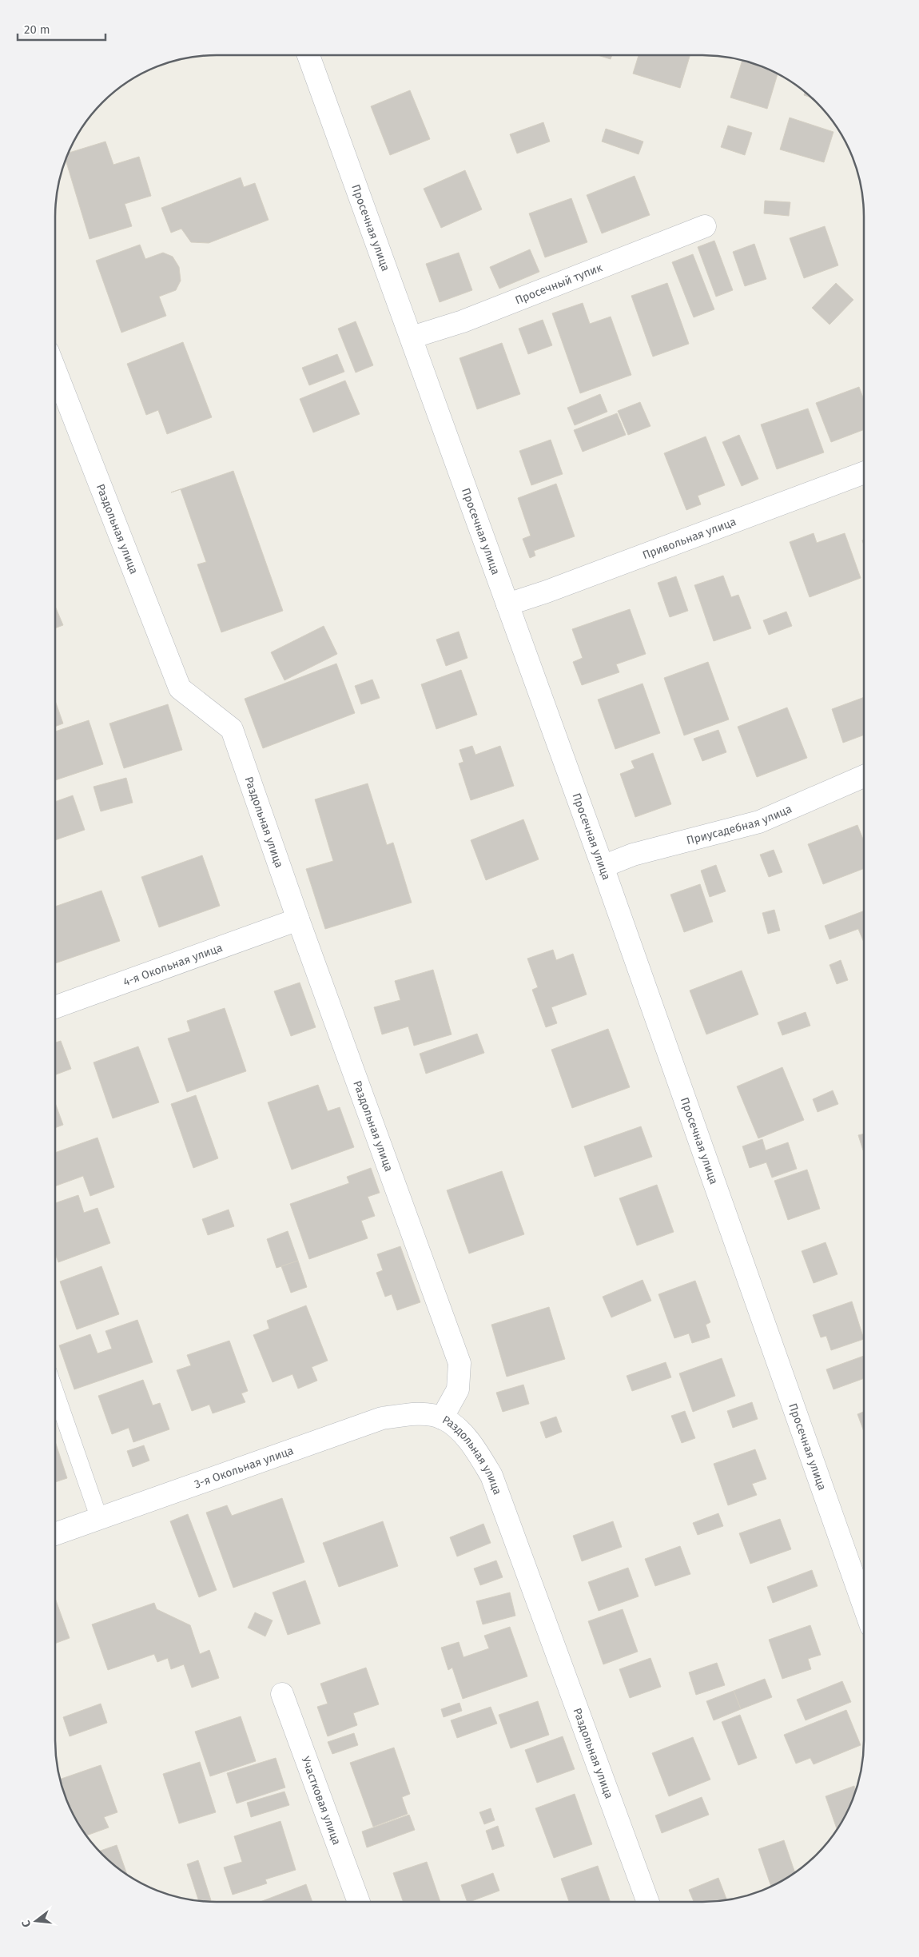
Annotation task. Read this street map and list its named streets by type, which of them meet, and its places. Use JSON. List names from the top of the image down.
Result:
{
  "streets": {
    "street": [
      "Просечная улица",
      "Просечный тупик",
      "Раздольная улица",
      "Привольная улица",
      "Приусадебная улица",
      "4-я Окольная улица",
      "3-я Окольная улица",
      "Участковая улица"
    ]
  },
  "crossings": [
    ["Просечная улица", "Просечный тупик"],
    ["Просечная улица", "Привольная улица"],
    ["Просечная улица", "Приусадебная улица"],
    ["Раздольная улица", "4-я Окольная улица"],
    ["Раздольная улица", "3-я Окольная улица"]
  ],
  "scale_bar": "20 m",
  "north": "left"
}
